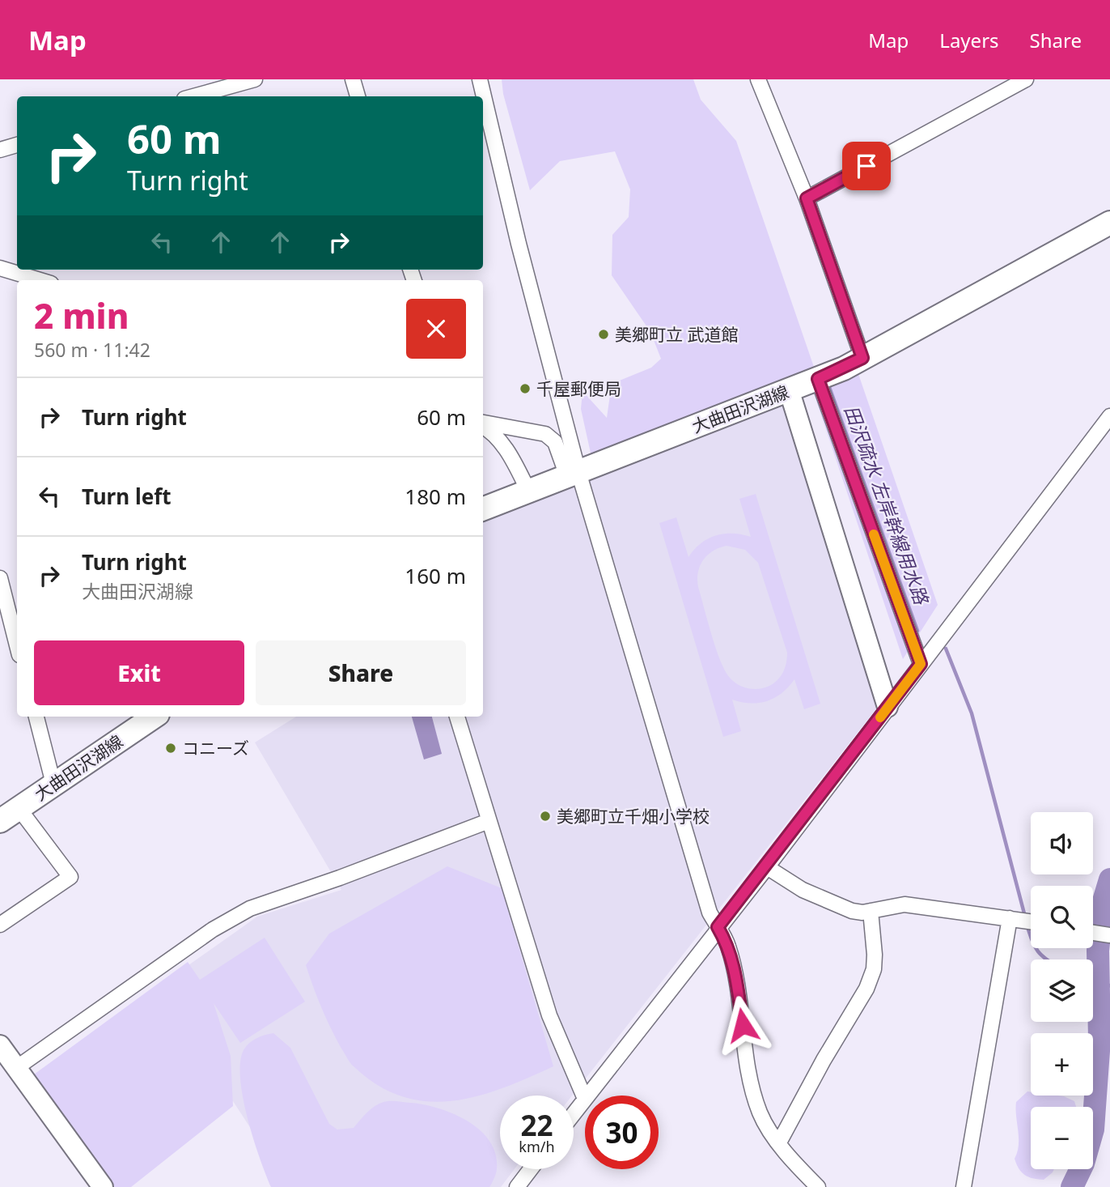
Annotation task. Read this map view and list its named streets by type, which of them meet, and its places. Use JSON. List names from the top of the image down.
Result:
{
  "streets": {
    "main road": ["大曲田沢湖線"]
  },
  "water": ["田沢疏水 左岸幹線用水路"],
  "places": [
    "美郷町立 武道館",
    "千屋郵便局",
    "コニーズ",
    "美郷町立千畑小学校"
  ],
  "page": {
    "header": "Map",
    "nav": ["Map", "Layers", "Share"],
    "turn": ["60 m", "Turn right"],
    "heading": ["2 min", "560 m · 11:42"],
    "list": [
      {
        "name": "Turn right",
        "value": "60 m"
      },
      {
        "name": "Turn left",
        "value": "180 m"
      },
      {
        "name": "Turn right",
        "note": "大曲田沢湖線",
        "value": "160 m"
      }
    ],
    "buttons": ["Exit", "Share"],
    "map_buttons": ["+", "−"],
    "speed": "22 km/h",
    "limit": "30"
  }
}
